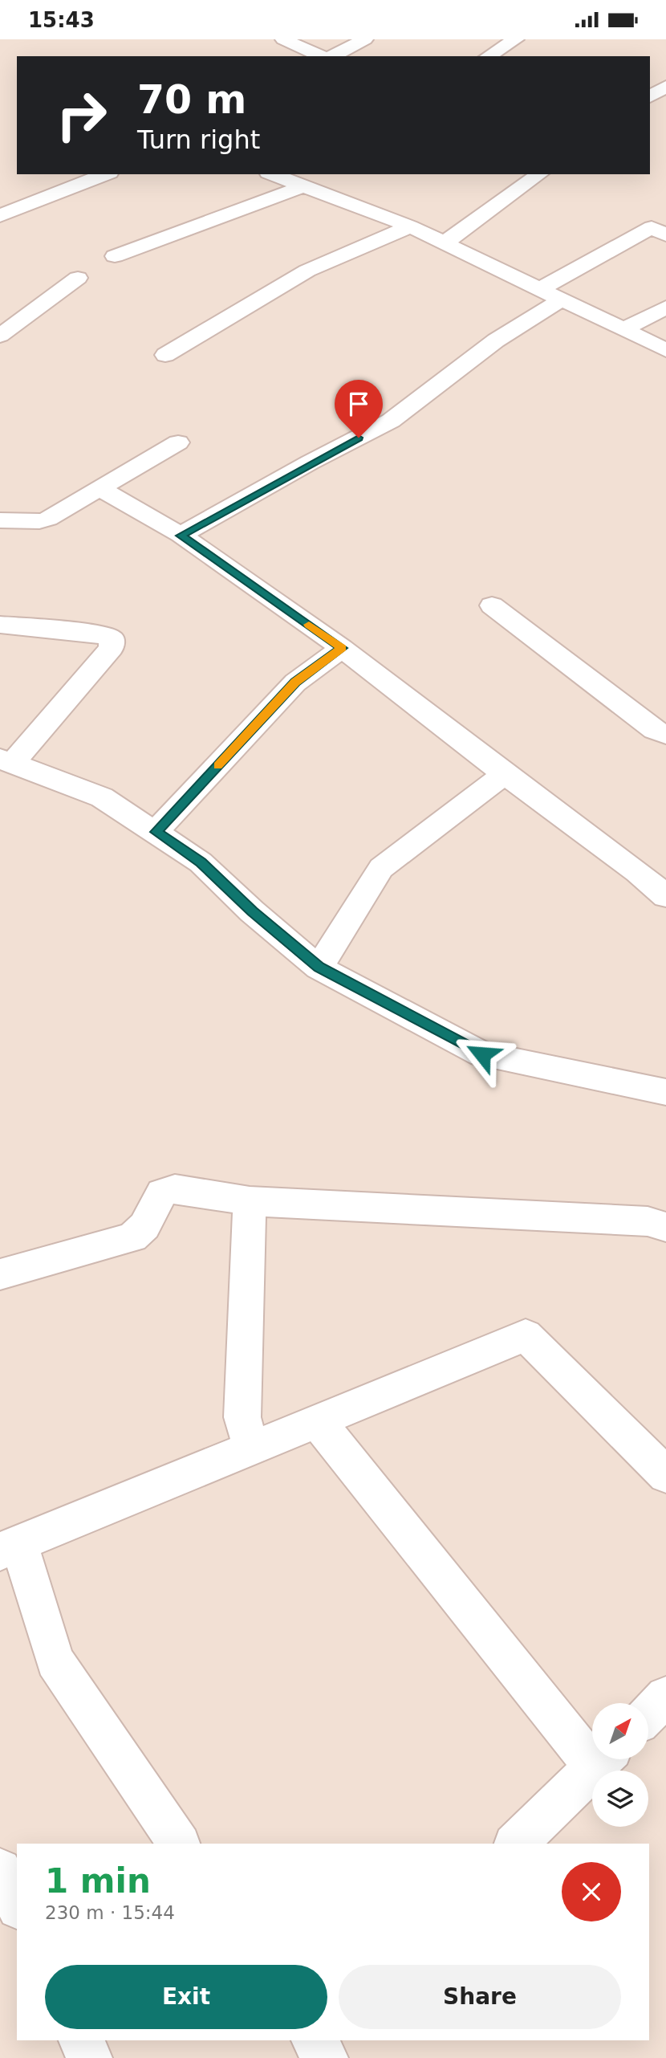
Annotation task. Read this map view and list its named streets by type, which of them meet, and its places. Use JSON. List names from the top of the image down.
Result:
{
  "north": "top right",
  "page": {
    "status": "15:43",
    "turn": ["70 m", "Turn right"],
    "heading": ["1 min", "230 m · 15:44"],
    "buttons": ["Exit", "Share"]
  }
}
